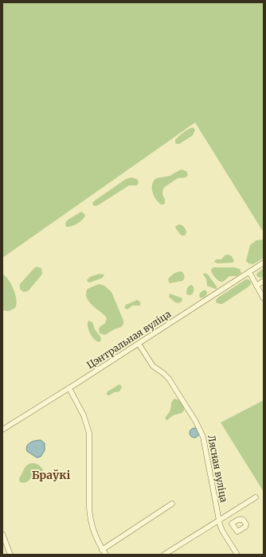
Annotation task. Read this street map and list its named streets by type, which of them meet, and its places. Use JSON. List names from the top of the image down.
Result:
{
  "streets": {
    "street": ["Цэнтральная вуліца", "Лясная вуліца"]
  },
  "crossings": [
    ["Цэнтральная вуліца", "Лясная вуліца"]
  ],
  "districts": ["Браўкі"]
}
